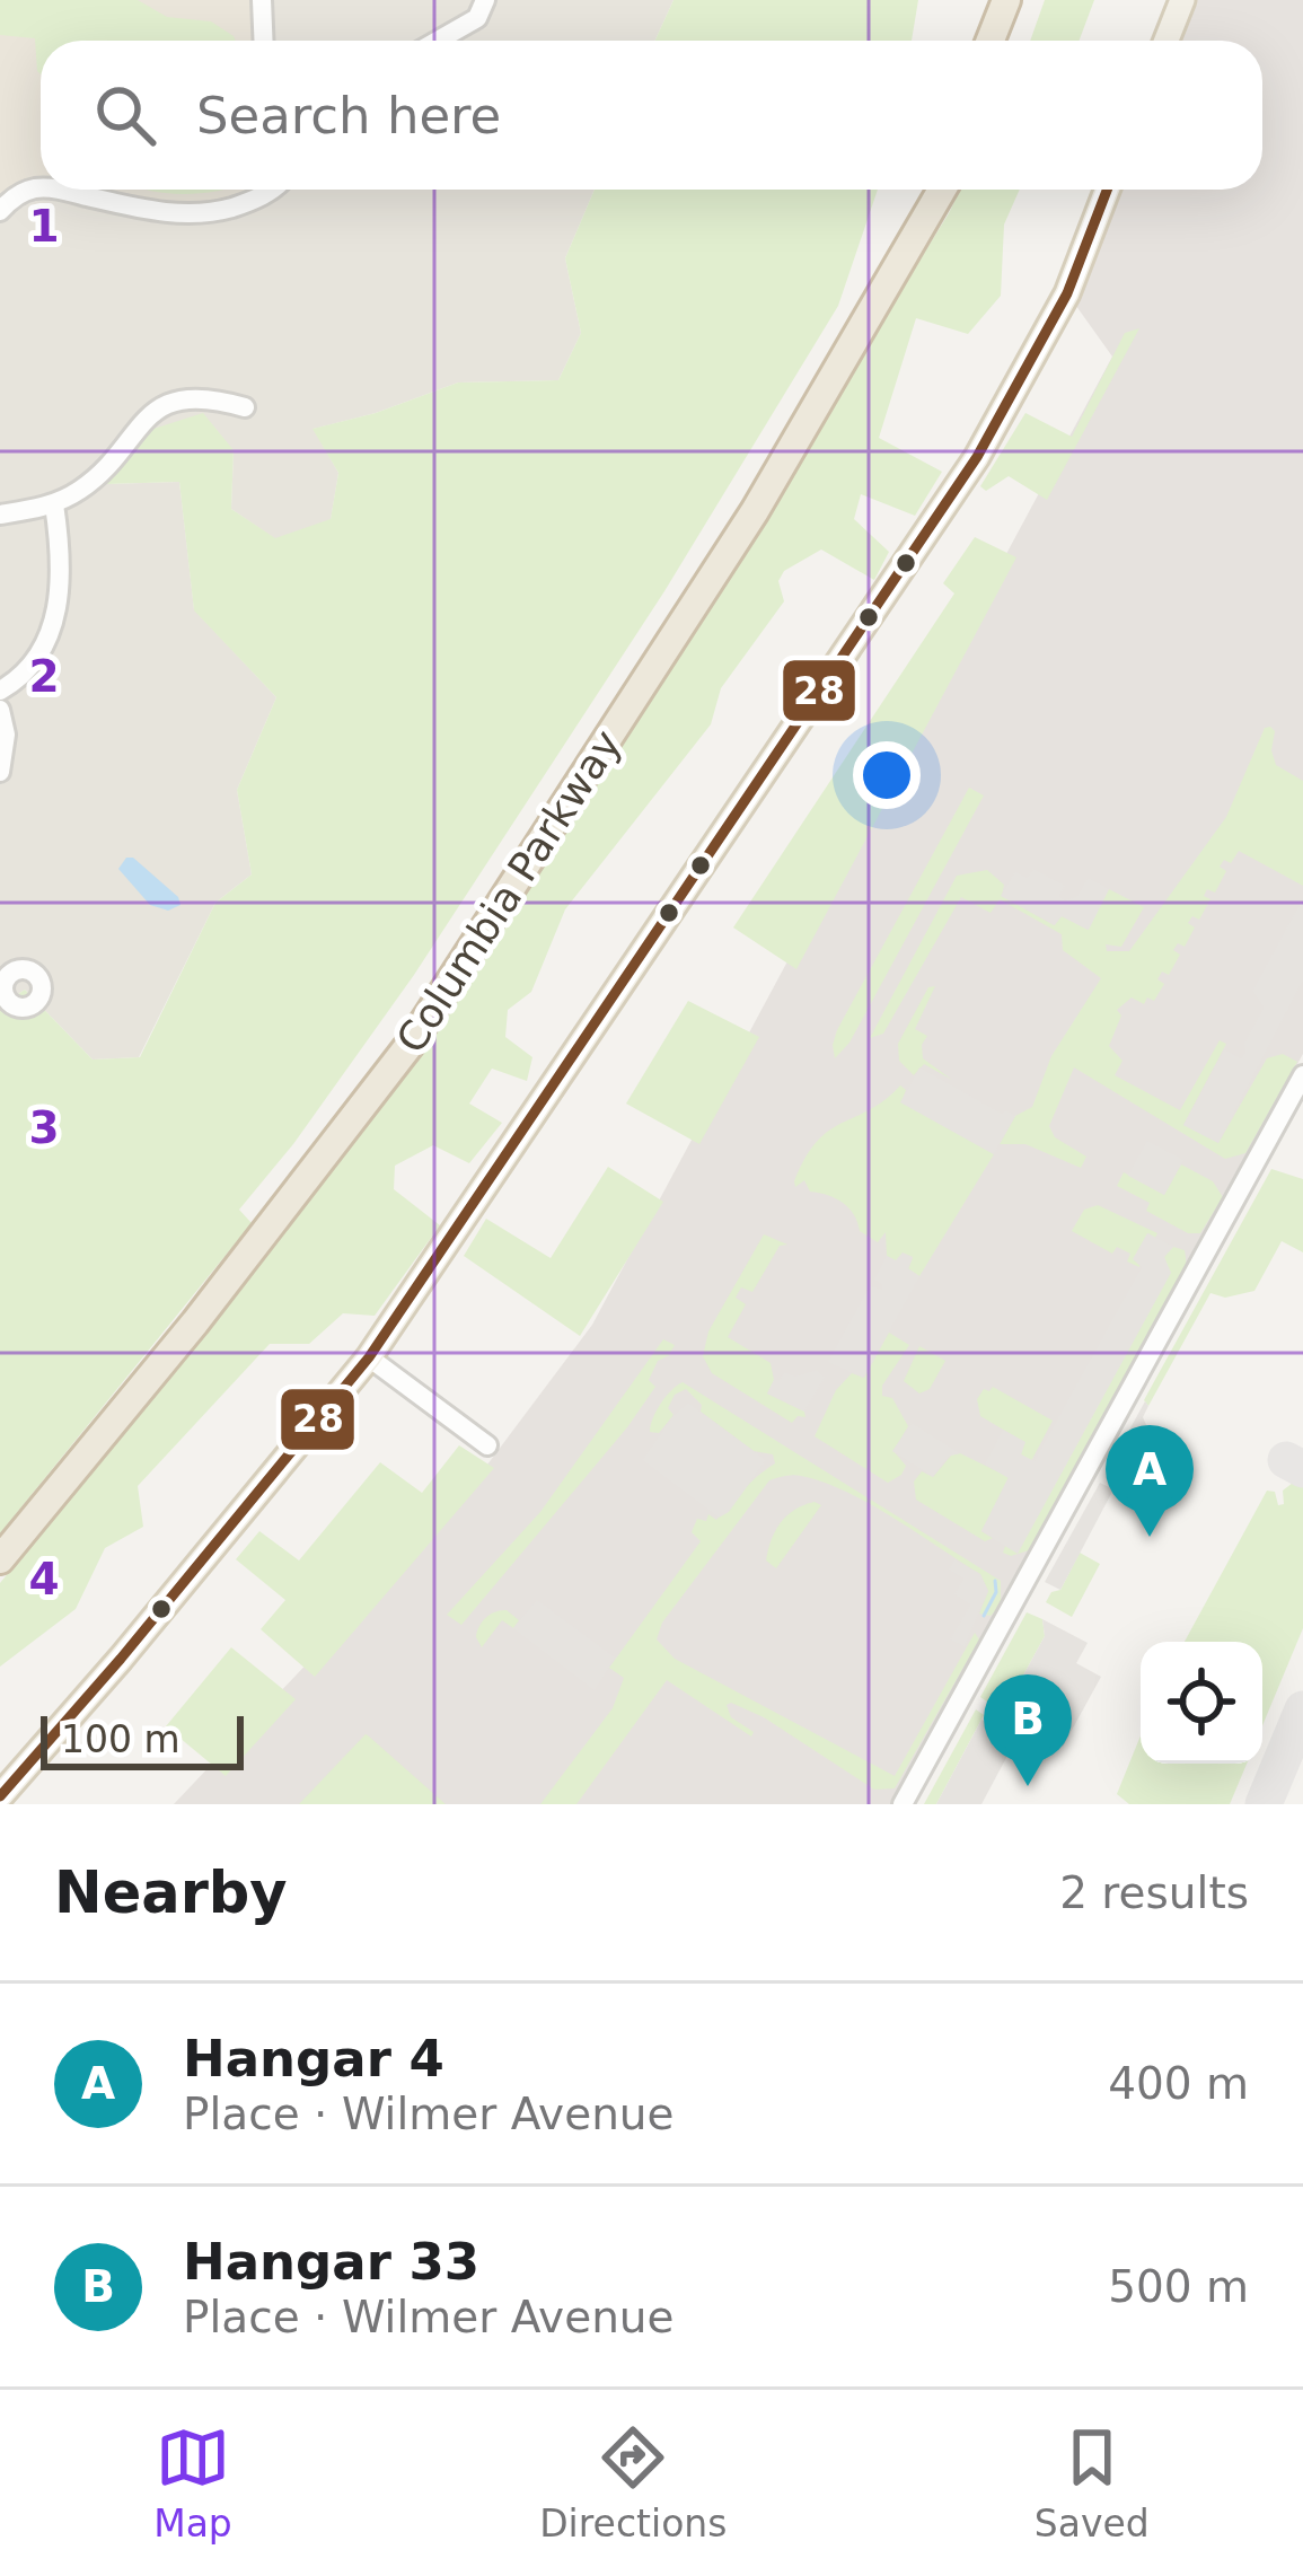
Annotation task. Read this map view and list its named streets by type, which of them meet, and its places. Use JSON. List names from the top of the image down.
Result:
{
  "streets": {
    "highway": ["Columbia Parkway"]
  },
  "lines": ["transit line 28"],
  "scale_bar": "100 m",
  "page": {
    "search": "Search here",
    "pins": ["A", "B"],
    "scale": "100 m",
    "heading": ["Nearby", "2 results"],
    "list": [
      {
        "mark": "A",
        "name": "Hangar 4",
        "note": "Place · Wilmer Avenue",
        "value": "400 m"
      },
      {
        "mark": "B",
        "name": "Hangar 33",
        "note": "Place · Wilmer Avenue",
        "value": "500 m"
      }
    ],
    "nav": ["Map", "Directions", "Saved"]
  },
  "grid": {
    "rows": [
      "1",
      "2",
      "3",
      "4"
    ]
  }
}
